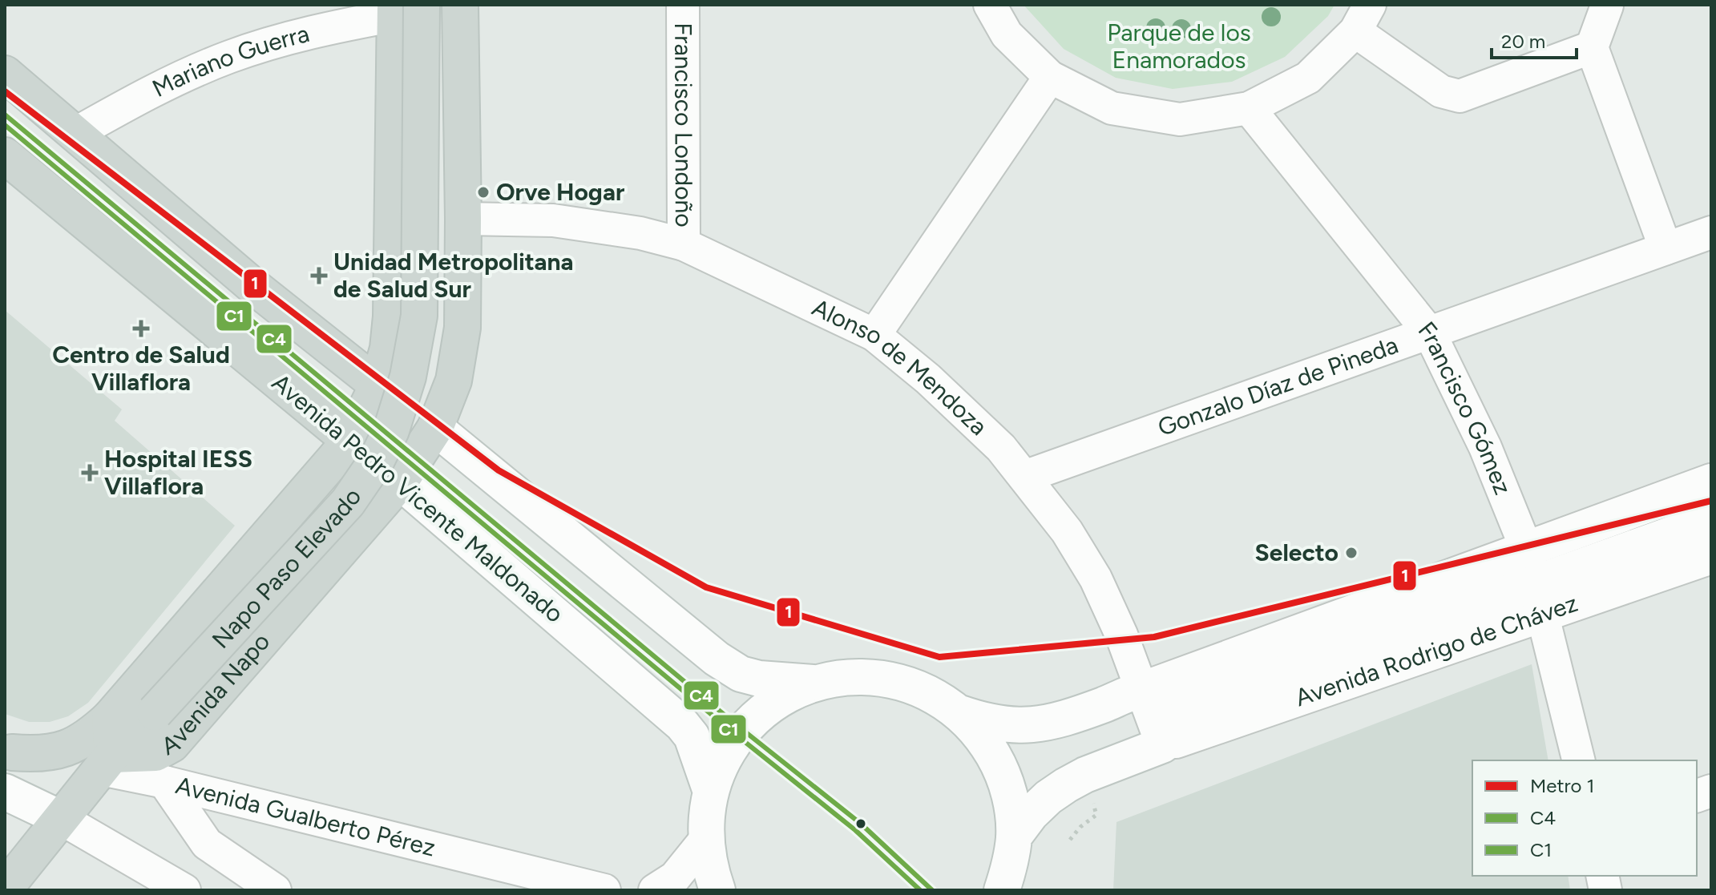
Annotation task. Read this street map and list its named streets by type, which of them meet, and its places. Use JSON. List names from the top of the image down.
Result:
{
  "streets": {
    "main road": [
      "Avenida Pedro Vicente Maldonado",
      "Napo Paso Elevado",
      "Avenida Rodrigo de Chávez",
      "Avenida Napo",
      "Avenida Gualberto Pérez"
    ],
    "street": [
      "Mariano Guerra",
      "Francisco Londoño",
      "Alonso de Mendoza",
      "Gonzalo Díaz de Pineda",
      "Francisco Gómez"
    ]
  },
  "crossings": [
    ["Mariano Guerra", "Napo Paso Elevado"],
    ["Francisco Londoño", "Alonso de Mendoza"],
    ["Alonso de Mendoza", "Gonzalo Díaz de Pineda"],
    ["Alonso de Mendoza", "Avenida Rodrigo de Chávez"],
    ["Alonso de Mendoza", "Avenida Napo"],
    ["Gonzalo Díaz de Pineda", "Francisco Gómez"],
    ["Francisco Gómez", "Avenida Rodrigo de Chávez"],
    ["Avenida Pedro Vicente Maldonado", "Avenida Napo"],
    ["Napo Paso Elevado", "Avenida Napo"],
    ["Napo Paso Elevado", "Avenida Gualberto Pérez"],
    ["Avenida Napo", "Avenida Gualberto Pérez"]
  ],
  "parks": ["Parque de los Enamorados"],
  "places": {
    "other": ["Orve Hogar", "Selecto"],
    "health": ["Unidad Metropolitana de Salud Sur", "Centro de Salud Villaflora", "Hospital IESS Villaflora"]
  },
  "lines": ["metro line 1", "transit line C4", "transit line C1"],
  "legend": ["Metro 1", "C4", "C1"],
  "scale_bar": "20 m"
}
